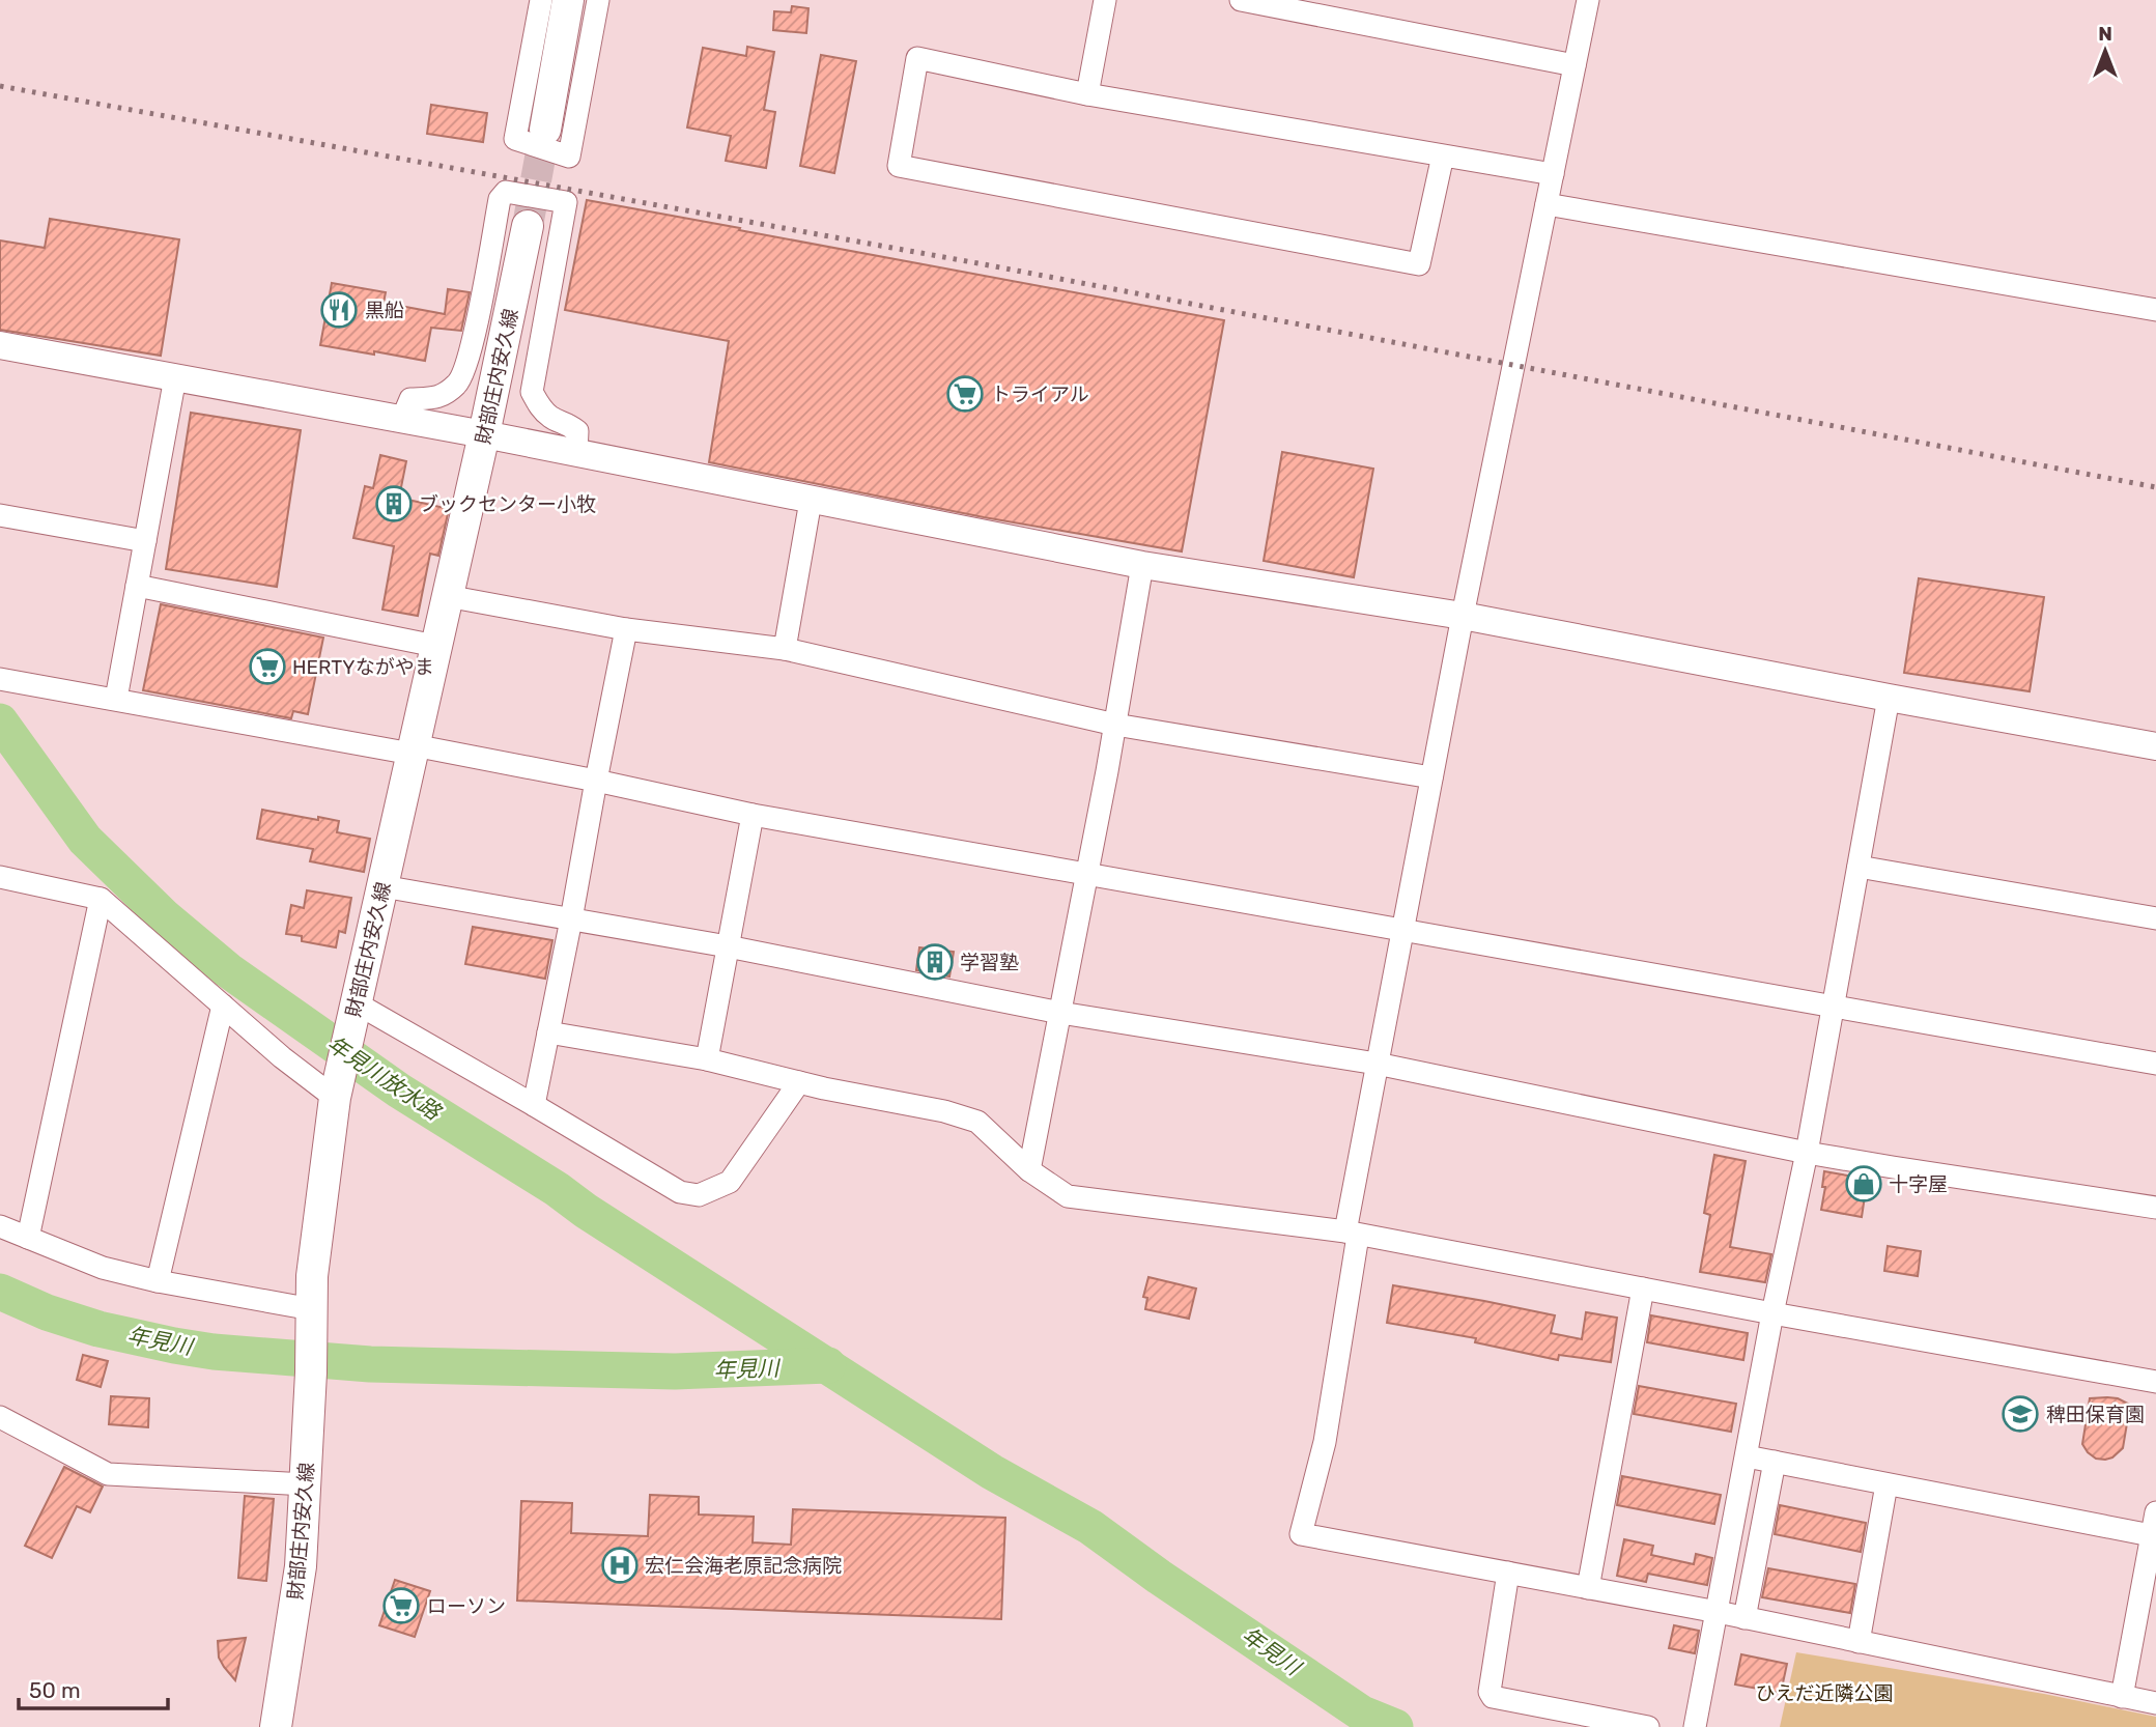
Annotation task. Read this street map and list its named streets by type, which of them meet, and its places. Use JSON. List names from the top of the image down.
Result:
{
  "streets": {
    "main road": ["財部庄内安久線"]
  },
  "water": ["年見川放水路", "年見川"],
  "parks": ["ひえだ近隣公園"],
  "places": {
    "restaurant": ["黒船"],
    "supermarket": ["トライアル", "HERTYながやま", "ローソン"],
    "building": ["ブックセンター小牧", "学習塾"],
    "shop": ["十字屋"],
    "school or university": ["稗田保育園"],
    "hospital": ["宏仁会海老原記念病院"]
  },
  "scale_bar": "50 m",
  "north": "top"
}
